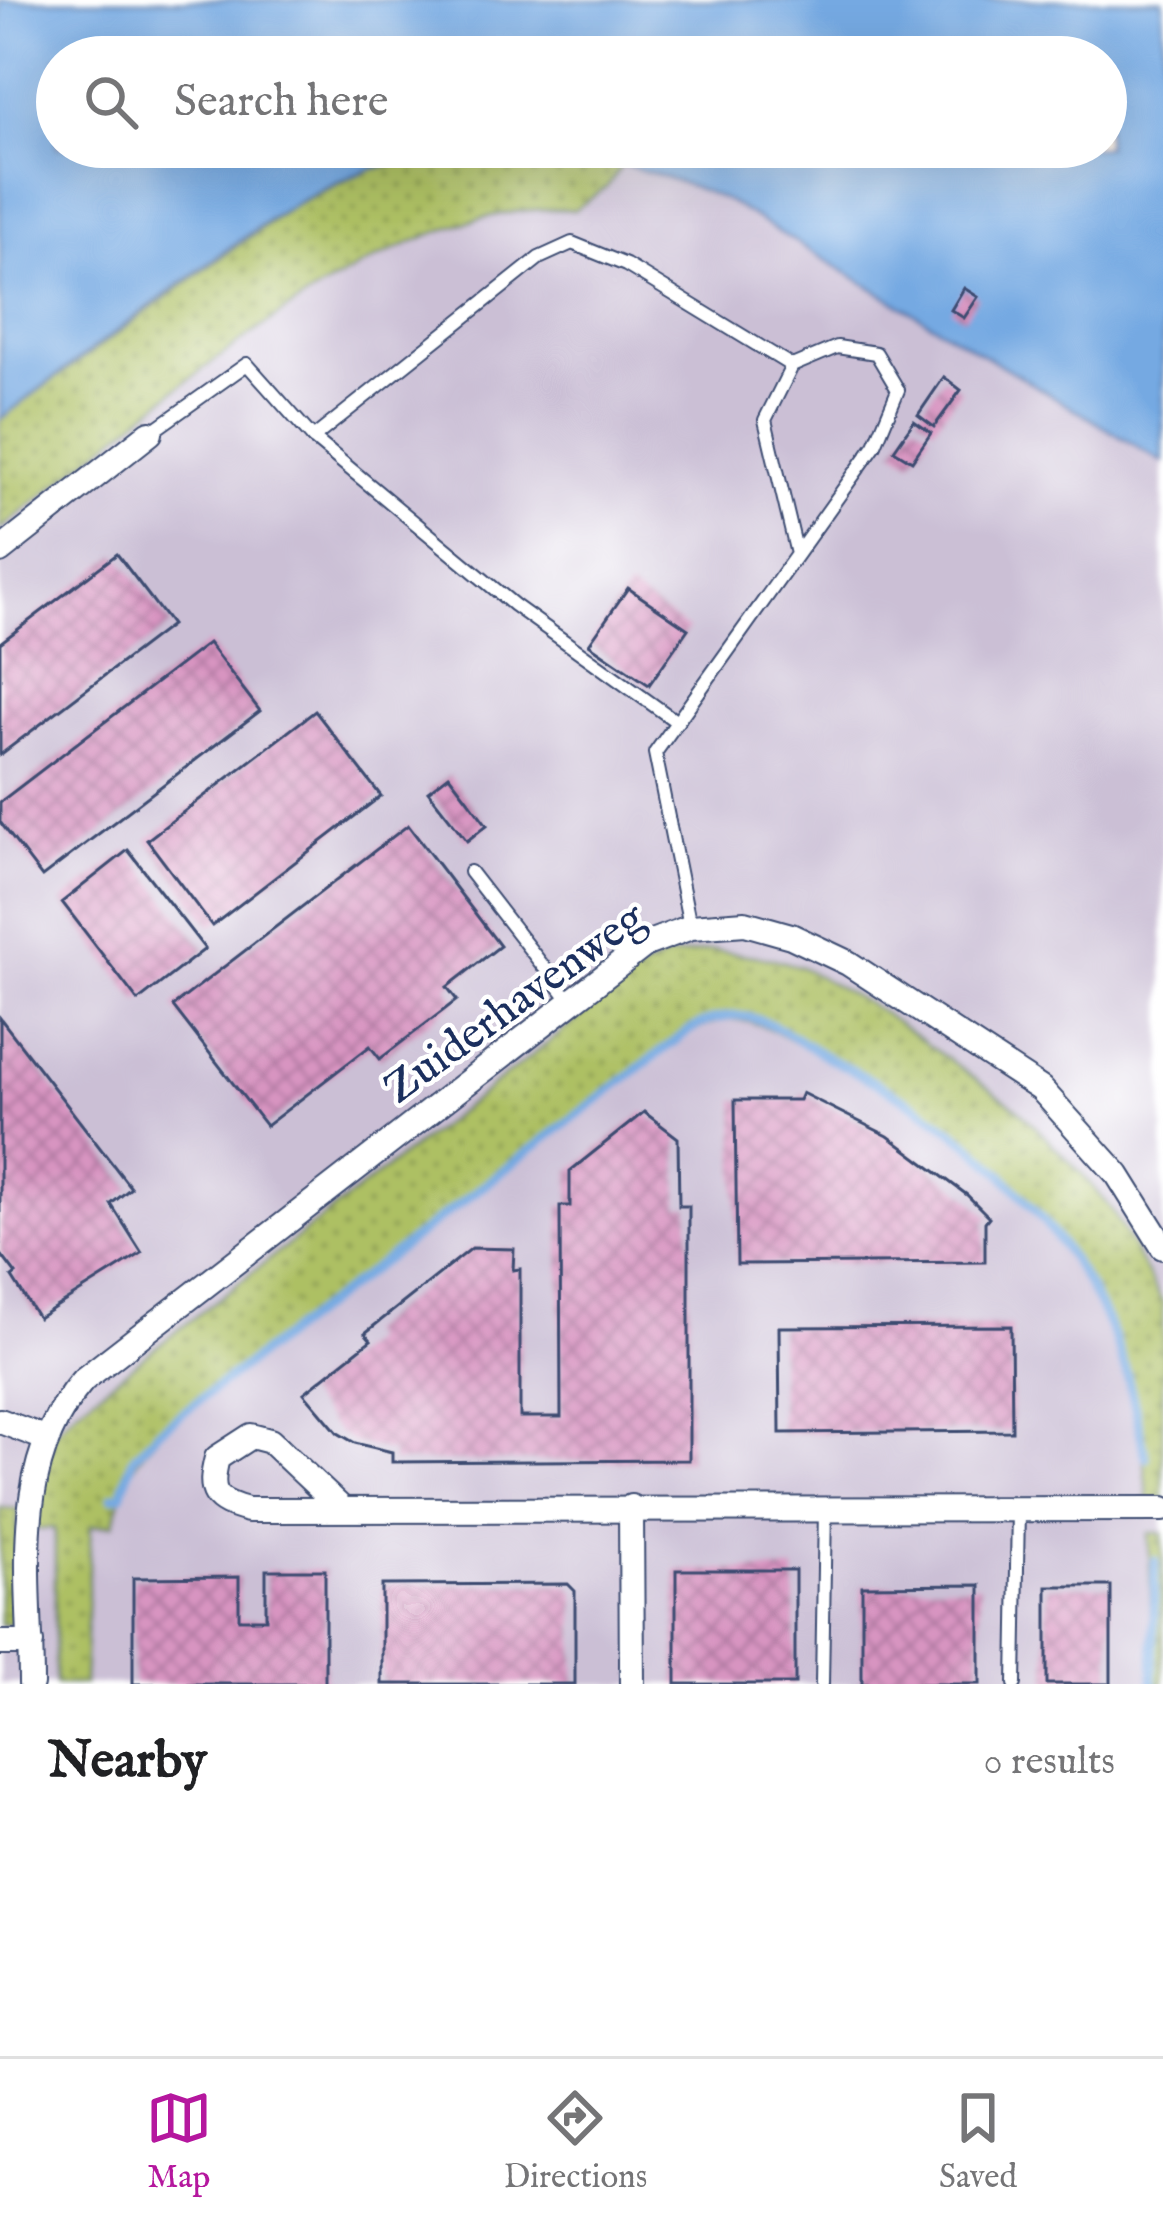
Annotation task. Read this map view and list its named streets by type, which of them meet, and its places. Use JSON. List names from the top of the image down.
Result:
{
  "streets": {
    "street": ["Zuiderhavenweg"]
  },
  "page": {
    "search": "Search here",
    "heading": ["Nearby", "0 results"],
    "nav": ["Map", "Directions", "Saved"]
  }
}
